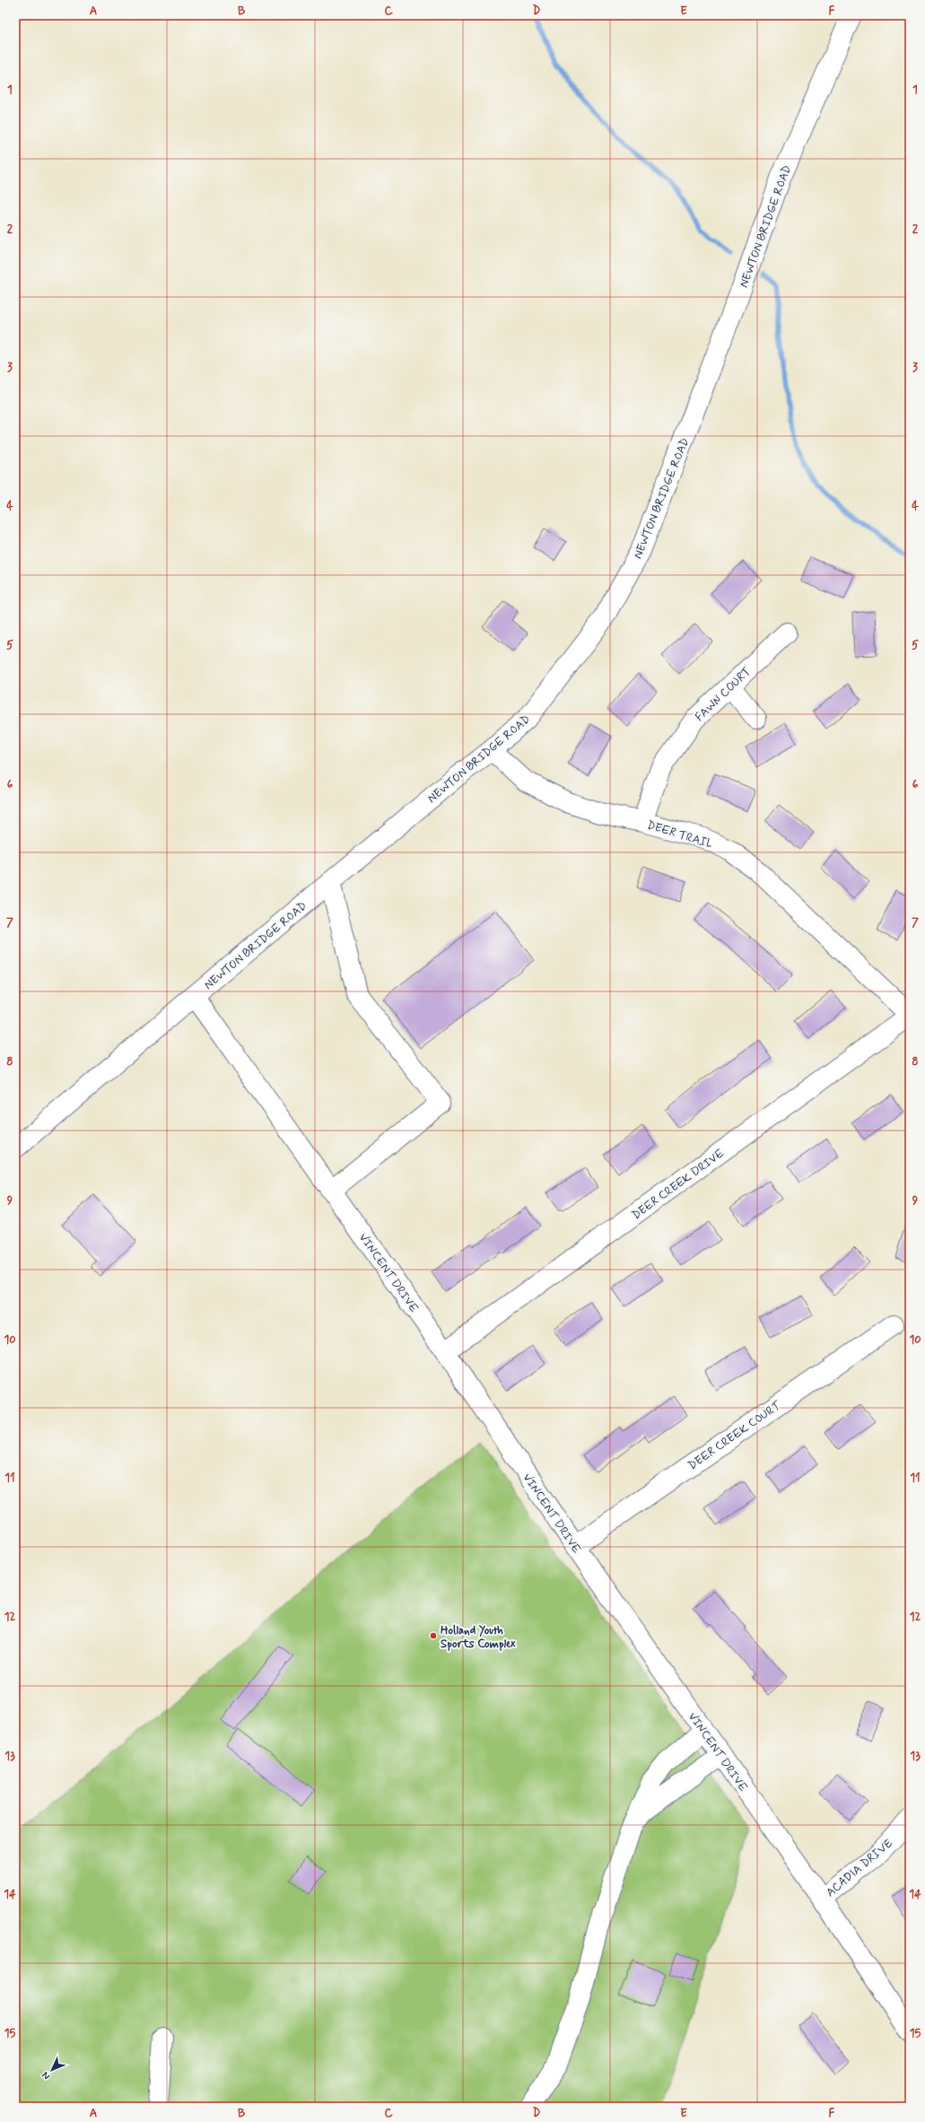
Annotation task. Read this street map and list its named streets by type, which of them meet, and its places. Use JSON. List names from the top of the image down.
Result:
{
  "streets": {
    "street": [
      "NEWTON BRIDGE ROAD",
      "FAWN COURT",
      "DEER TRAIL",
      "DEER CREEK DRIVE",
      "VINCENT DRIVE",
      "DEER CREEK COURT",
      "ACADIA DRIVE"
    ]
  },
  "crossings": [
    ["NEWTON BRIDGE ROAD", "DEER TRAIL"],
    ["NEWTON BRIDGE ROAD", "VINCENT DRIVE"],
    ["FAWN COURT", "DEER TRAIL"],
    ["DEER TRAIL", "DEER CREEK DRIVE"],
    ["DEER CREEK DRIVE", "VINCENT DRIVE"],
    ["VINCENT DRIVE", "DEER CREEK COURT"],
    ["VINCENT DRIVE", "ACADIA DRIVE"]
  ],
  "places": ["Holland Youth Sports Complex"],
  "north": "bottom left",
  "grid": {
    "columns": [
      "A",
      "B",
      "C",
      "D",
      "E",
      "F"
    ],
    "rows": [
      "1",
      "2",
      "3",
      "4",
      "5",
      "6",
      "7",
      "8",
      "9",
      "10",
      "11",
      "12",
      "13",
      "14",
      "15"
    ]
  }
}
